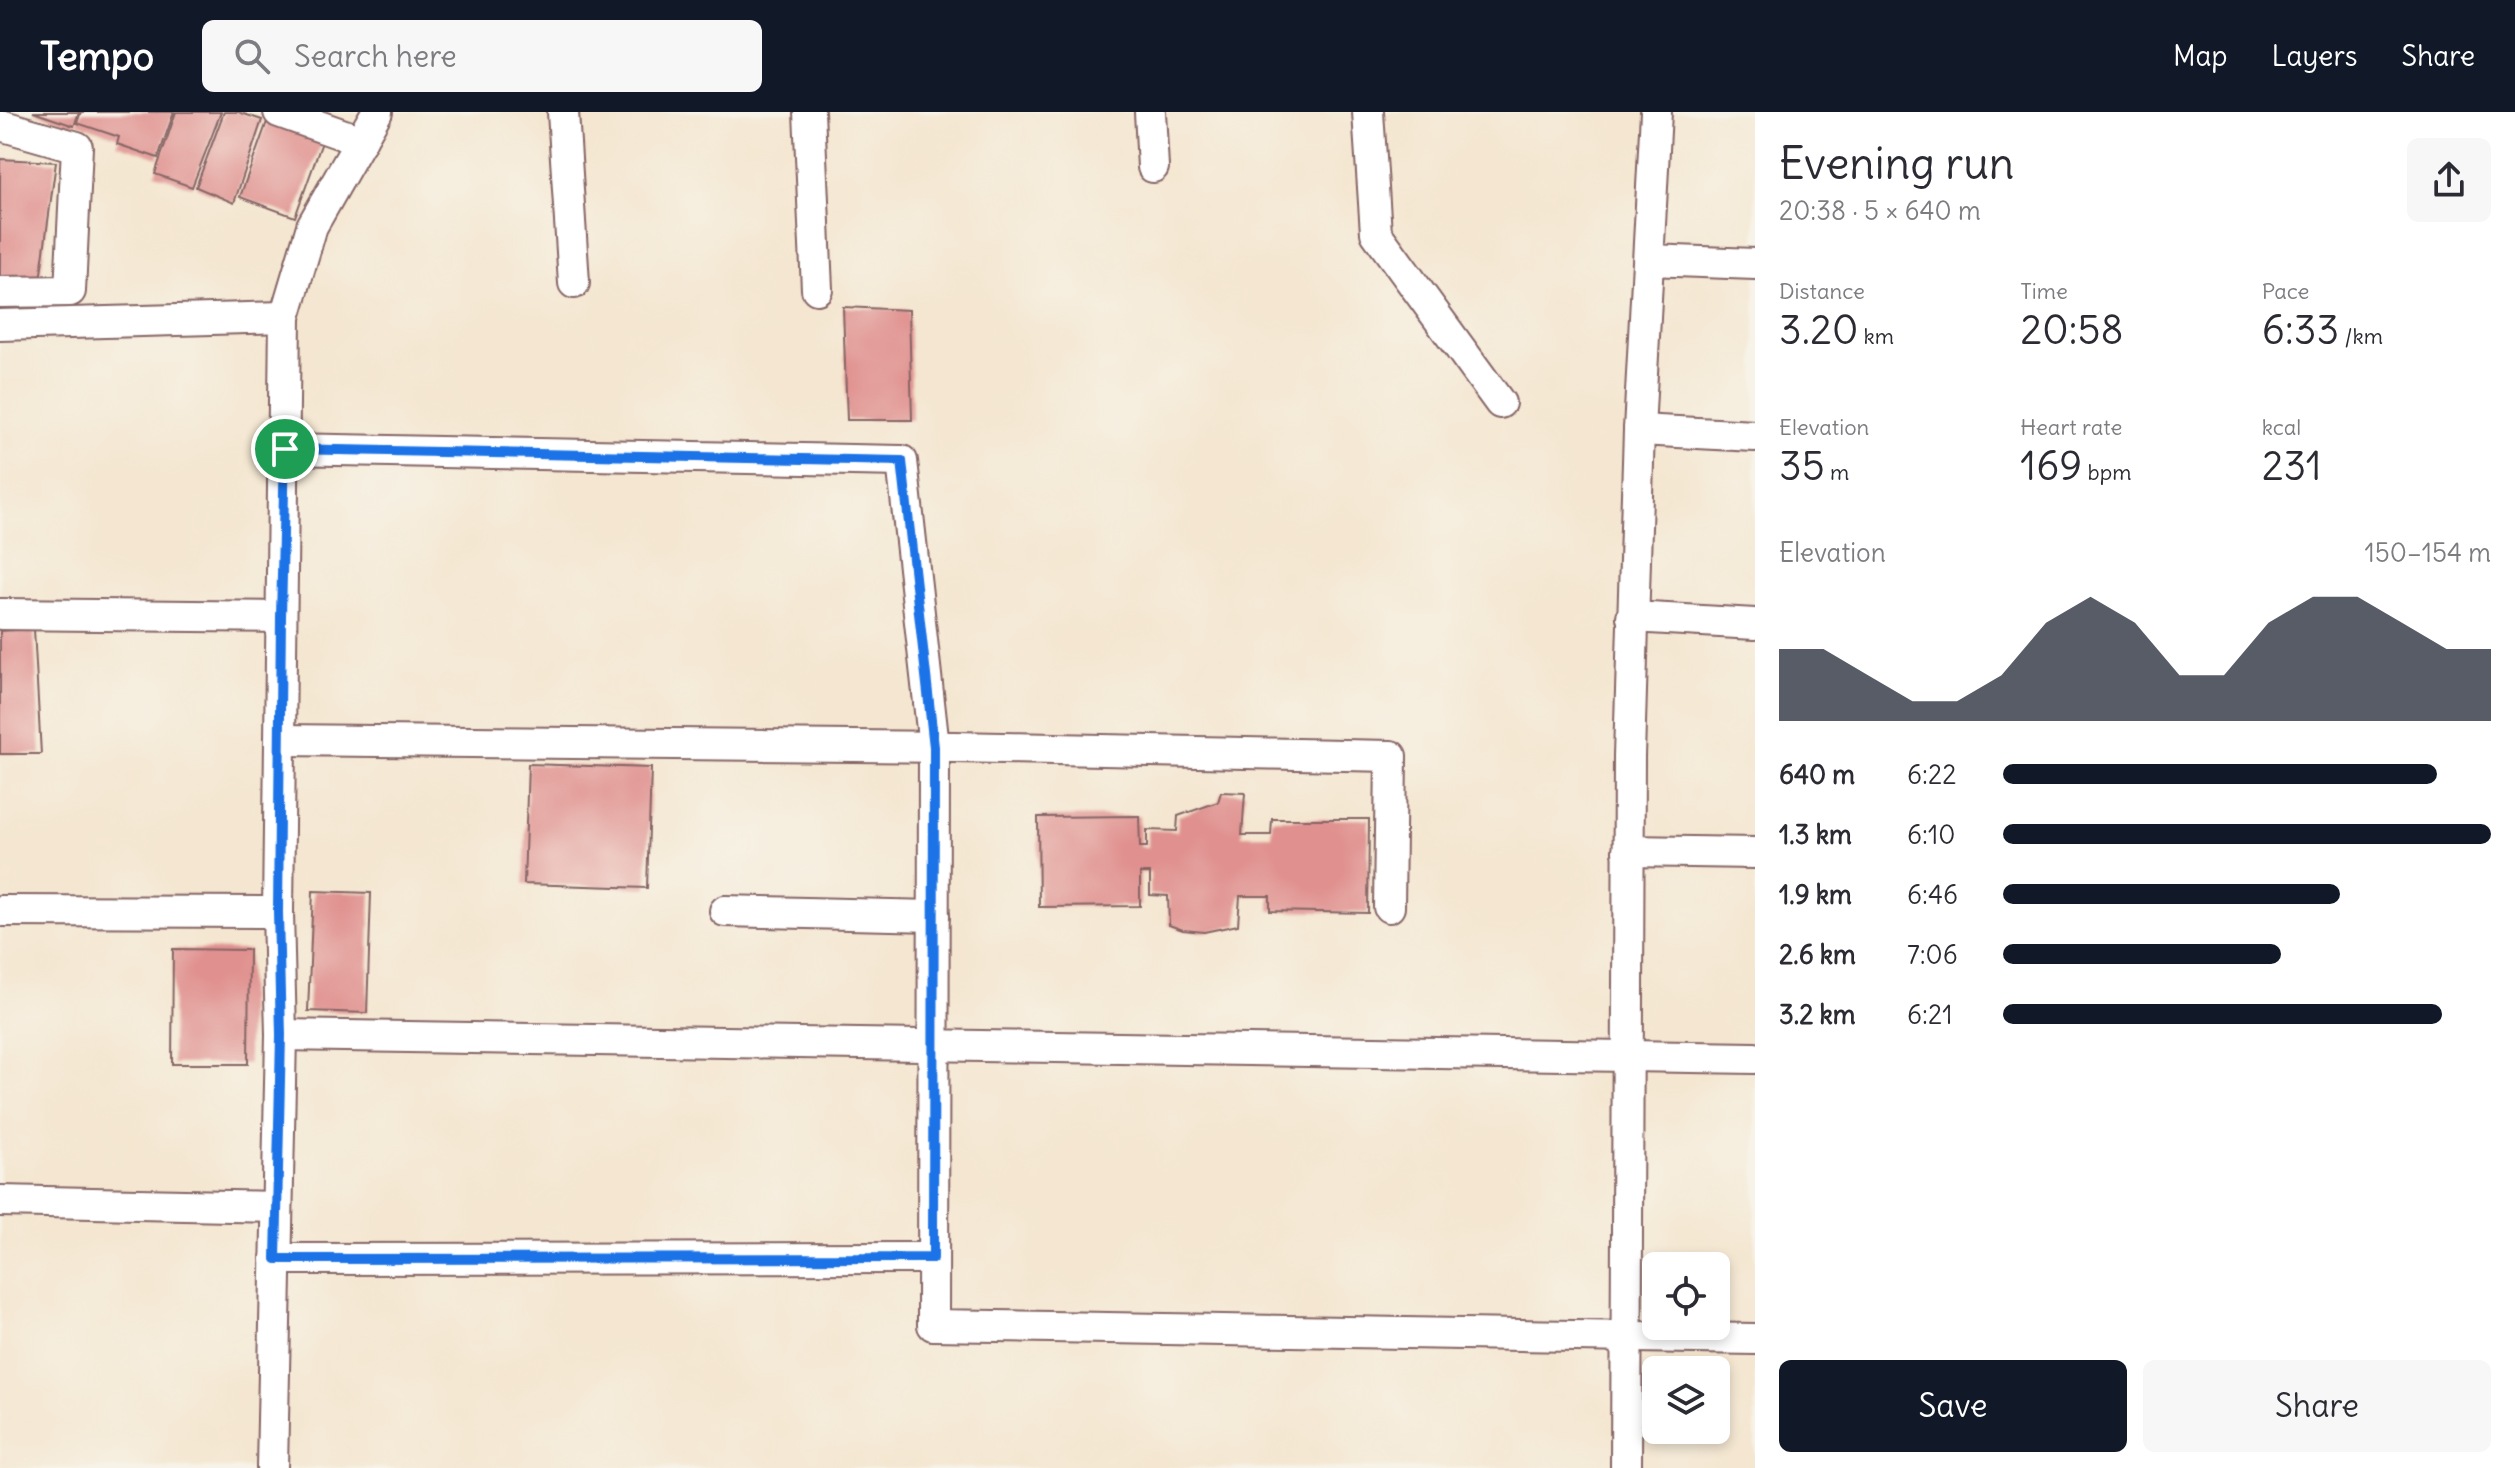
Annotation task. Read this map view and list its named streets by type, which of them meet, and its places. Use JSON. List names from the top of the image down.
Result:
{
  "page": {
    "header": "Tempo",
    "search": "Search here",
    "nav": ["Map", "Layers", "Share"],
    "heading": ["Evening run", "20:38 · 5 × 640 m"],
    "stats": [
      ["Distance", "3.20 km"],
      ["Time", "20:58"],
      ["Pace", "6:33 /km"],
      ["Elevation", "35 m"],
      ["Heart rate", "169 bpm"],
      ["kcal", "231"]
    ],
    "chart": ["Elevation", "150–154 m"],
    "list": [
      {
        "name": "640 m",
        "note": "6:22"
      },
      {
        "name": "1.3 km",
        "note": "6:10"
      },
      {
        "name": "1.9 km",
        "note": "6:46"
      },
      {
        "name": "2.6 km",
        "note": "7:06"
      },
      {
        "name": "3.2 km",
        "note": "6:21"
      }
    ],
    "buttons": ["Save", "Share"]
  }
}
